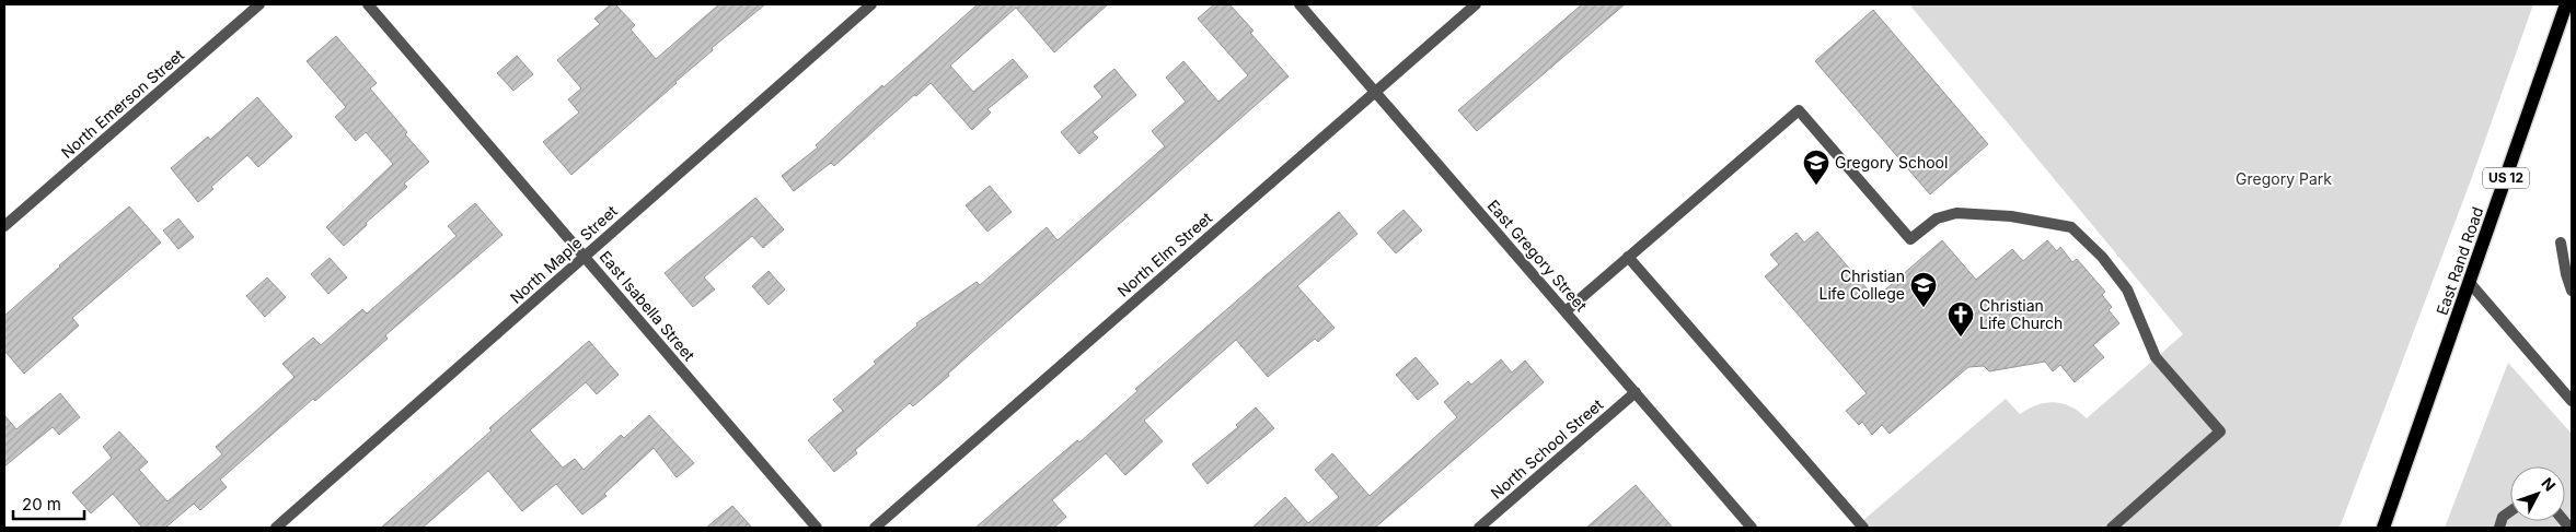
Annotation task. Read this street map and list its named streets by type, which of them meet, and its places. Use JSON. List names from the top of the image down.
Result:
{
  "streets": {
    "main road": ["US 12", "East Rand Road"],
    "street": [
      "North Emerson Street",
      "North Maple Street",
      "North Elm Street",
      "East Gregory Street",
      "East Isabella Street",
      "North School Street"
    ]
  },
  "crossings": [
    ["North Maple Street", "East Isabella Street"],
    ["North Elm Street", "East Gregory Street"],
    ["East Gregory Street", "North School Street"]
  ],
  "parks": ["Gregory Park"],
  "places": {
    "school or university": ["Gregory School", "Christian Life College"],
    "church": ["Christian Life Church"]
  },
  "scale_bar": "20 m",
  "north": "top right"
}
